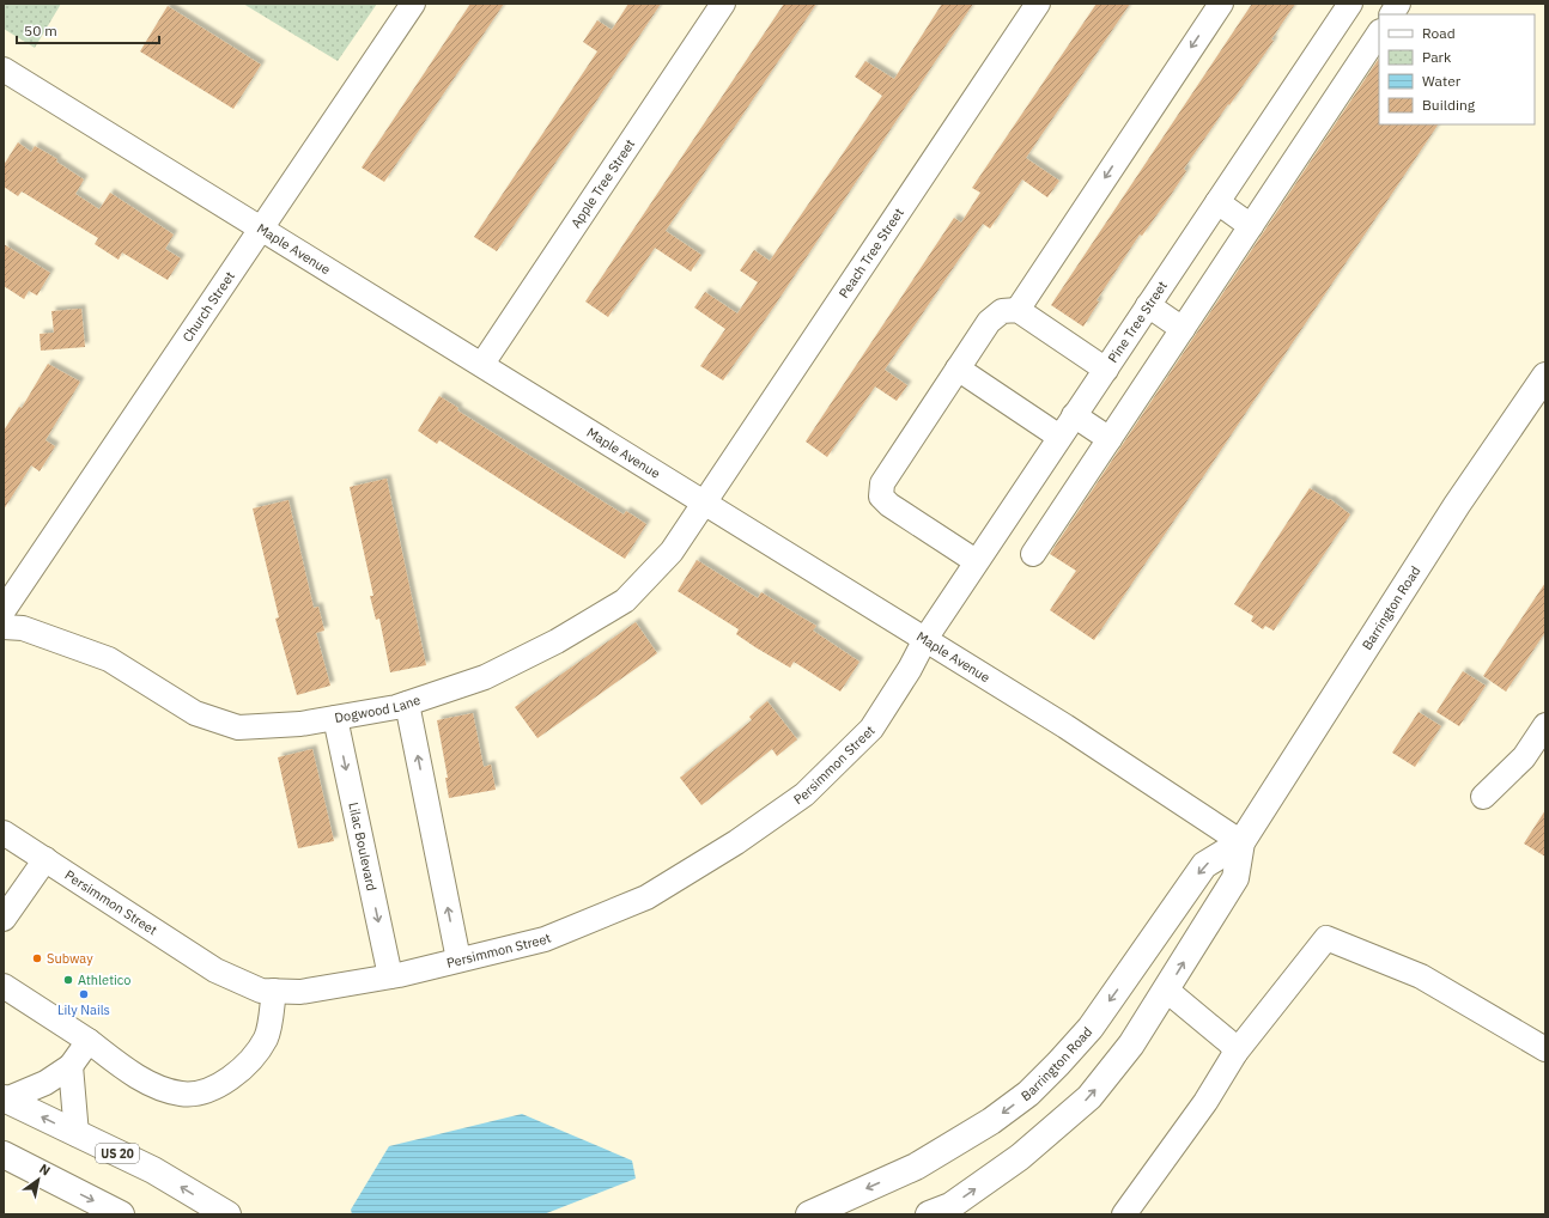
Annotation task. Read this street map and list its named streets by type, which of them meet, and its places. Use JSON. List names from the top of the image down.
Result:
{
  "streets": {
    "main road": ["Barrington Road", "US 20"],
    "street": [
      "Apple Tree Street",
      "Maple Avenue",
      "Peach Tree Street",
      "Church Street",
      "Pine Tree Street",
      "Dogwood Lane",
      "Persimmon Street",
      "Lilac Boulevard"
    ]
  },
  "crossings": [
    ["Apple Tree Street", "Maple Avenue"],
    ["Maple Avenue", "Peach Tree Street"],
    ["Maple Avenue", "Church Street"],
    ["Maple Avenue", "Pine Tree Street"],
    ["Maple Avenue", "Barrington Road"],
    ["Maple Avenue", "Dogwood Lane"],
    ["Maple Avenue", "Persimmon Street"],
    ["Peach Tree Street", "Dogwood Lane"],
    ["Pine Tree Street", "Persimmon Street"],
    ["Dogwood Lane", "Lilac Boulevard"],
    ["Persimmon Street", "Lilac Boulevard"]
  ],
  "places": ["Subway", "Athletico", "Lily Nails"],
  "legend": [
    "Road",
    "Park",
    "Water",
    "Building"
  ],
  "scale_bar": "50 m",
  "north": "top right"
}
